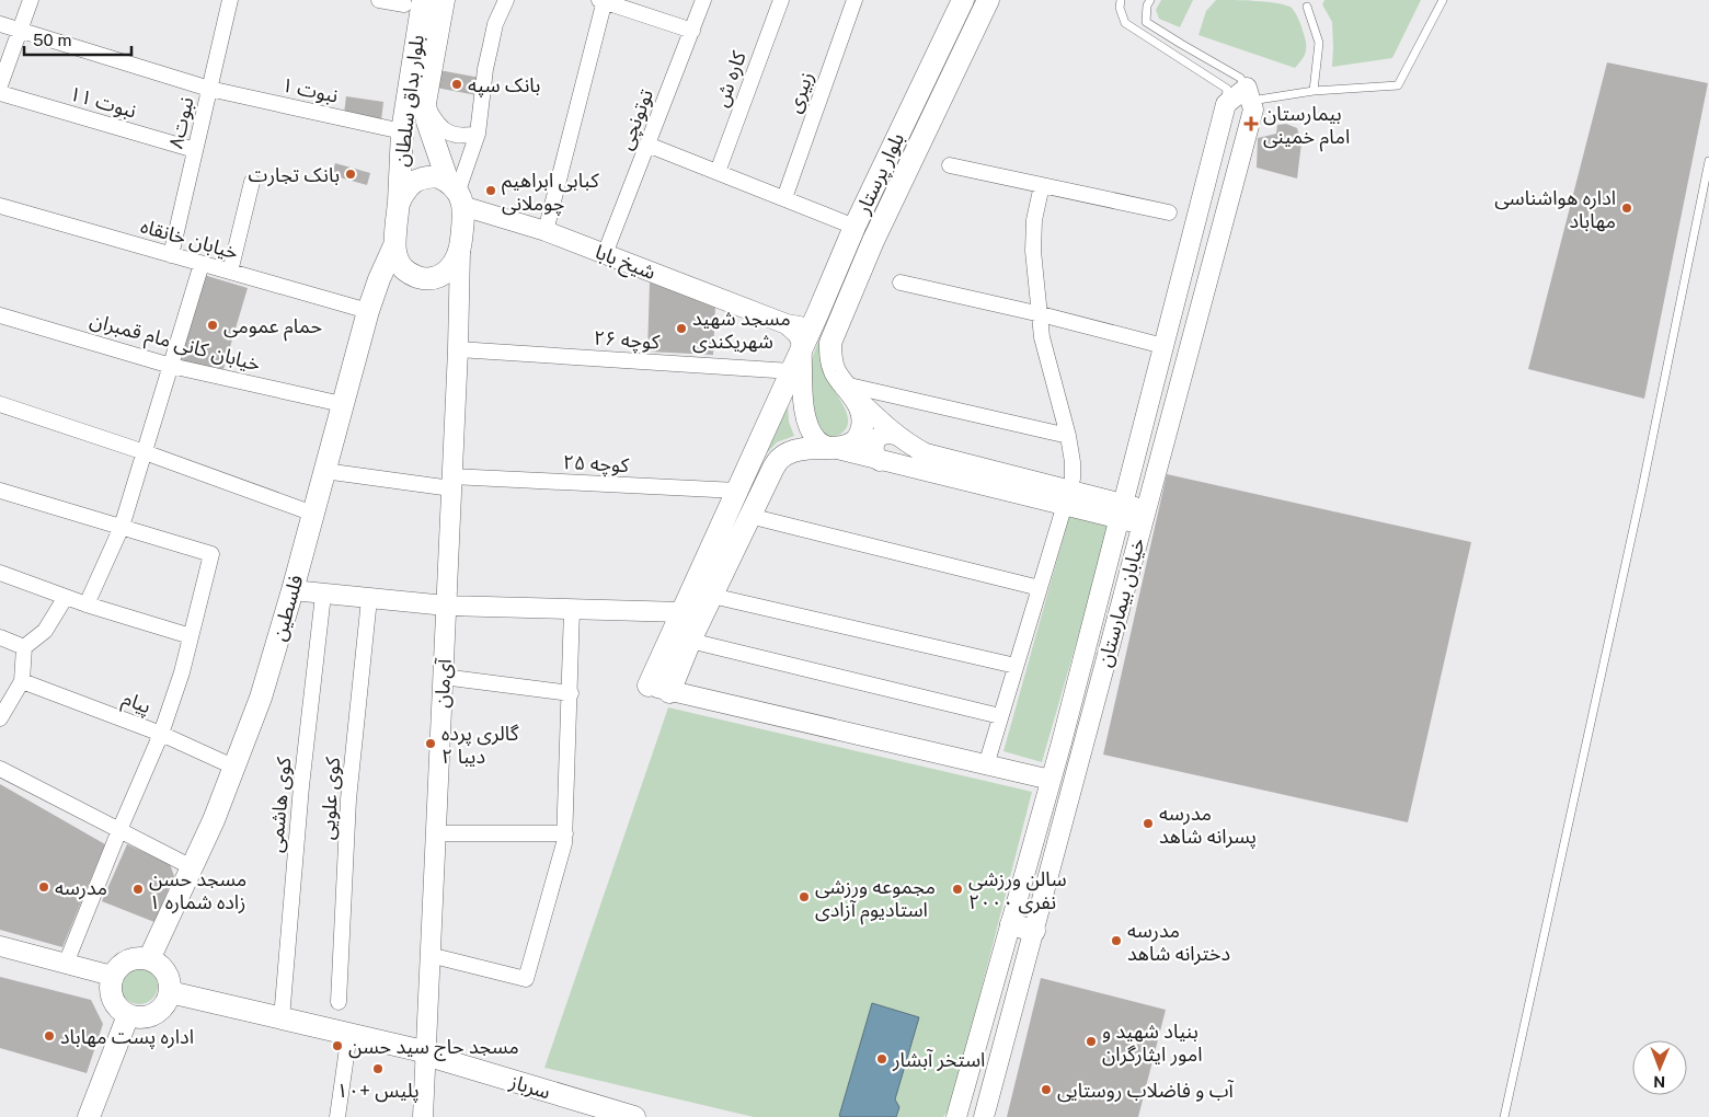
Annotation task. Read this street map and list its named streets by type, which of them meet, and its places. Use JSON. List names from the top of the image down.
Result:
{
  "streets": {
    "main road": [
      "بلوار بداق سلطان",
      "بلوار پرستار",
      "فلسطین",
      "سرباز"
    ],
    "street": [
      "کاره ش",
      "نبوت ۱",
      "زبیری",
      "نبوت ۱۱",
      "توتونچی",
      "نبوت۸",
      "خیابان خانقاه",
      "شیخ بابا",
      "کوچه ۲۶",
      "خیابان کانی مام قمبران",
      "کوچه ۲۵",
      "خیابان بیمارستان",
      "آی‌مان",
      "پیام",
      "کوی علویی",
      "کوی هاشمی"
    ]
  },
  "crossings": [
    ["نبوت ۱", "بلوار بداق سلطان"],
    ["نبوت ۱", "نبوت۸"],
    ["بلوار بداق سلطان", "شیخ بابا"],
    ["بلوار بداق سلطان", "فلسطین"],
    ["بلوار بداق سلطان", "آی‌مان"],
    ["نبوت ۱۱", "نبوت۸"],
    ["توتونچی", "شیخ بابا"],
    ["نبوت۸", "خیابان خانقاه"],
    ["بلوار پرستار", "کوچه ۲۶"],
    ["بلوار پرستار", "کوچه ۲۵"],
    ["خیابان خانقاه", "فلسطین"],
    ["شیخ بابا", "فلسطین"],
    ["شیخ بابا", "آی‌مان"],
    ["کوچه ۲۶", "آی‌مان"],
    ["خیابان کانی مام قمبران", "فلسطین"],
    ["کوچه ۲۵", "فلسطین"],
    ["کوچه ۲۵", "آی‌مان"],
    ["فلسطین", "آی‌مان"],
    ["فلسطین", "پیام"],
    ["آی‌مان", "سرباز"]
  ],
  "places": {
    "other": [
      "بانک سپه",
      "بانک تجارت",
      "کبابی ابراهیم چوملانی",
      "اداره هواشناسی مهاباد",
      "حمام عمومی",
      "مسجد شهید شهریکندی",
      "گالری پرده دیبا ۲",
      "مدرسه پسرانه شاهد",
      "مدرسه",
      "مسجد حسن زاده شماره ۱",
      "سالن ورزشی ۲۰۰۰ نفری",
      "مجموعه ورزشی استادیوم آزادی",
      "مدرسه دخترانه شاهد",
      "اداره پست مهاباد",
      "بنیاد شهید و امور ایثارگران",
      "مسجد حاج سید حسن",
      "استخر آبشار",
      "پلیس +۱۰",
      "آب و فاضلاب روستایی"
    ],
    "health": ["بیمارستان امام خمینی"]
  },
  "scale_bar": "50 m",
  "north": "bottom"
}
